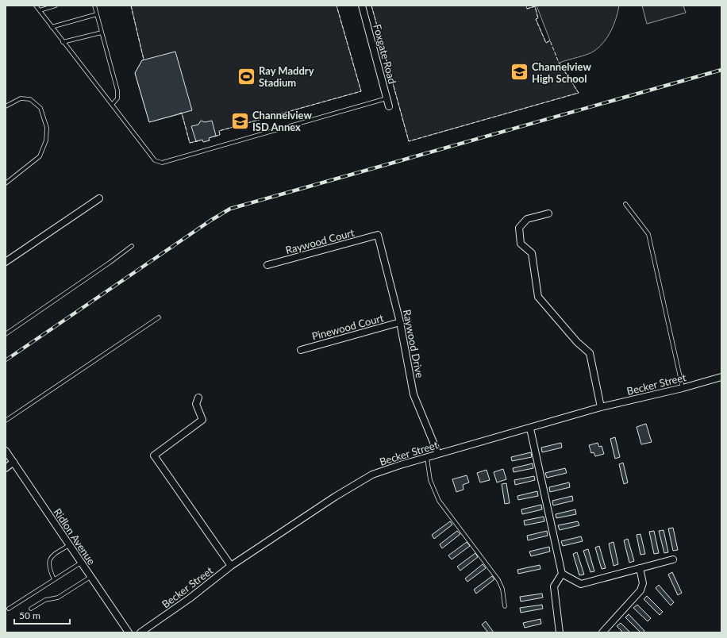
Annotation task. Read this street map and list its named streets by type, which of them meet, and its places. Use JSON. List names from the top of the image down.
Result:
{
  "streets": {
    "street": [
      "Foxgate Road",
      "Raywood Court",
      "Pinewood Court",
      "Raywood Drive",
      "Becker Street",
      "Ridlon Avenue"
    ]
  },
  "crossings": [
    ["Raywood Court", "Raywood Drive"],
    ["Pinewood Court", "Raywood Drive"],
    ["Raywood Drive", "Becker Street"]
  ],
  "places": {
    "school or university": ["Channelview High School", "Channelview ISD Annex"],
    "sports": ["Ray Maddry Stadium"]
  },
  "scale_bar": "50 m"
}
